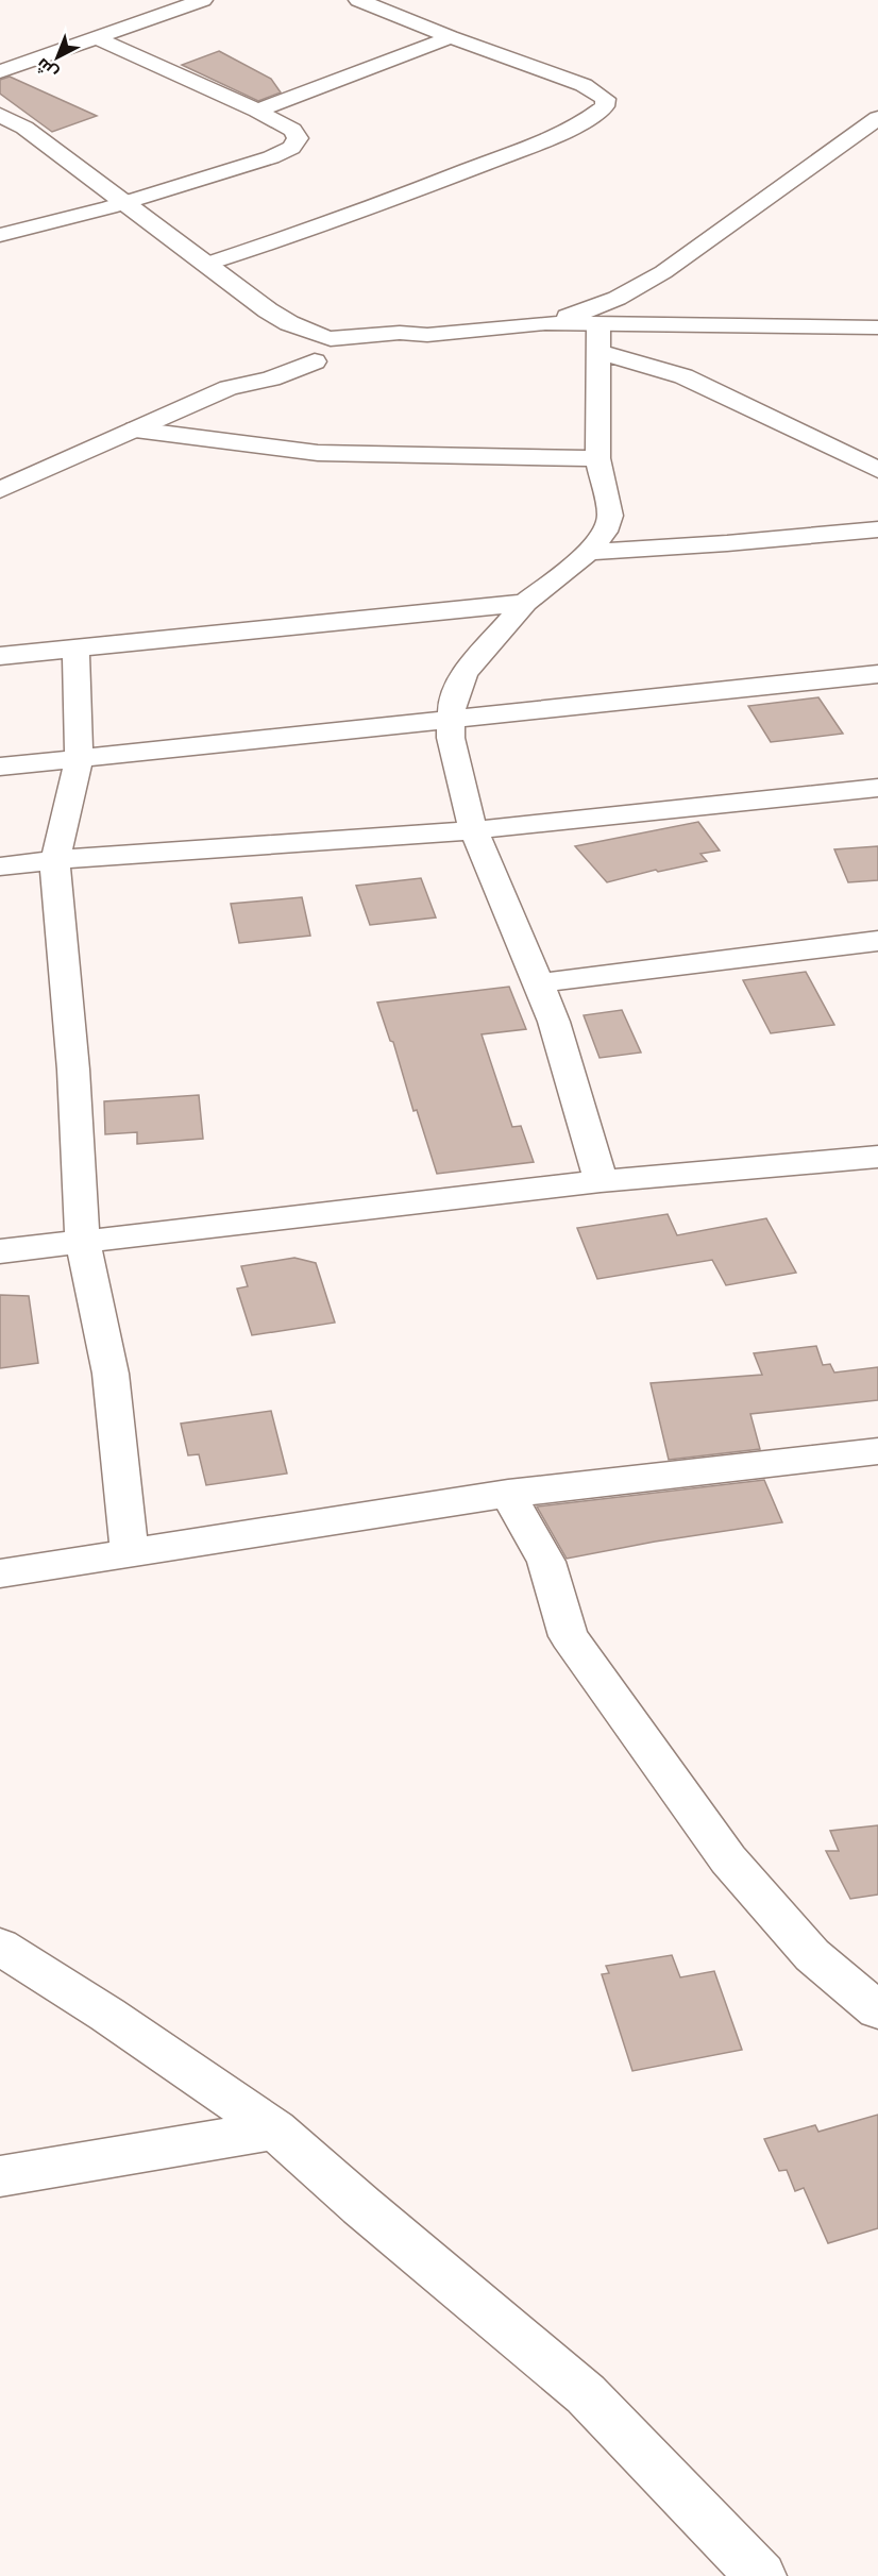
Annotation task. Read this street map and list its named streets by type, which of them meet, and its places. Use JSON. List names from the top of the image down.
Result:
{
  "north": "bottom left"
}
